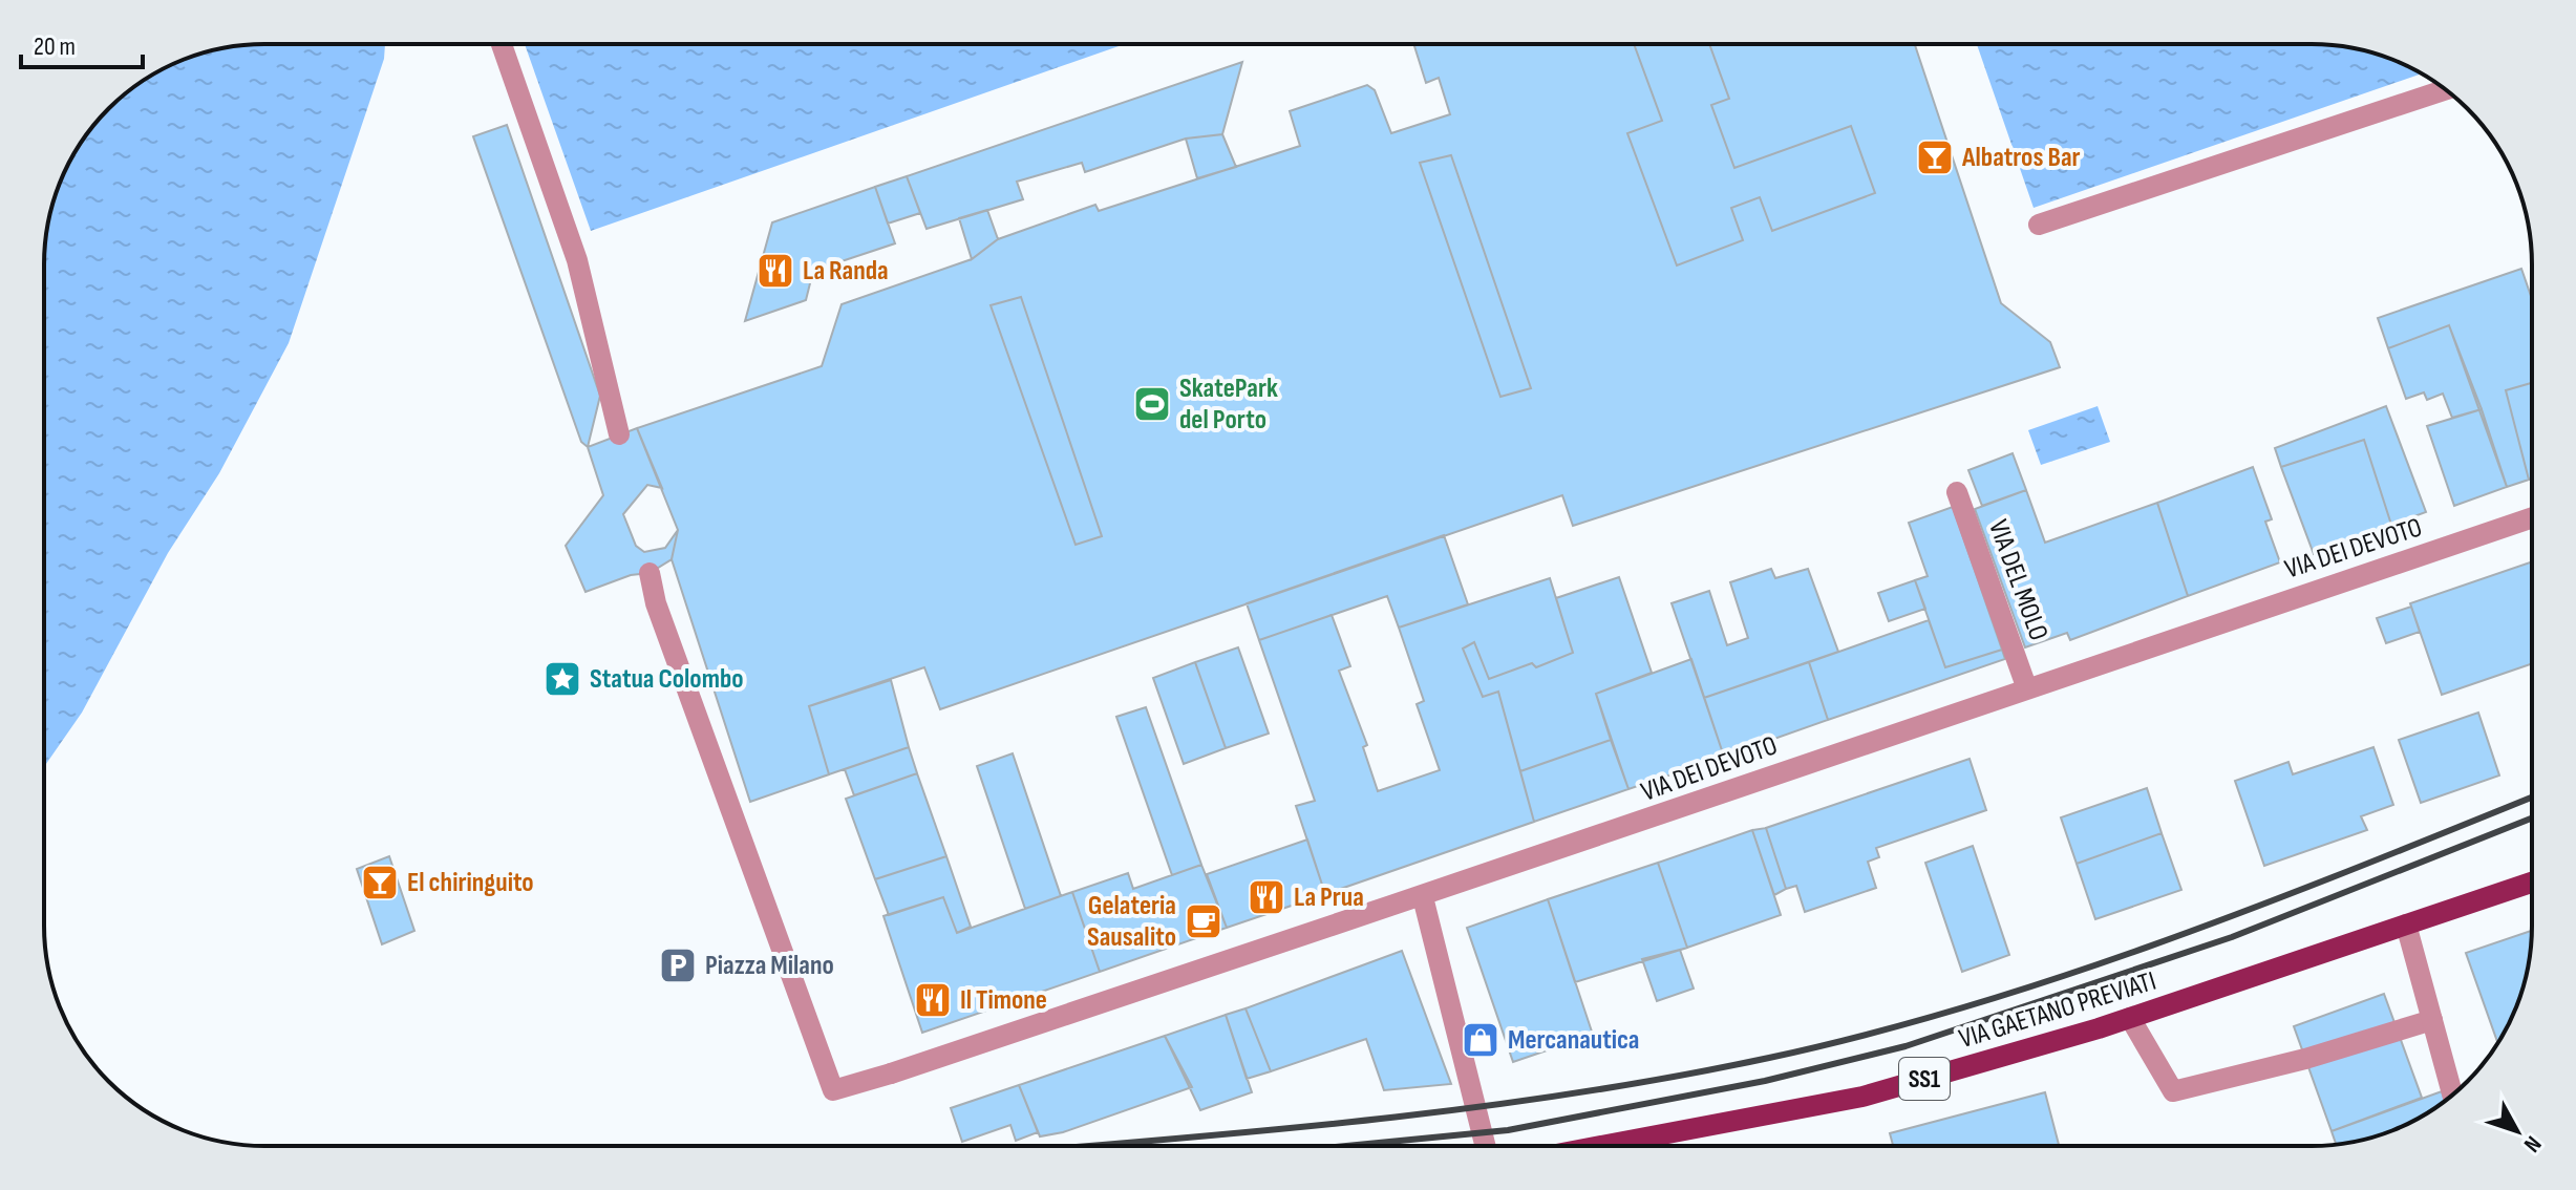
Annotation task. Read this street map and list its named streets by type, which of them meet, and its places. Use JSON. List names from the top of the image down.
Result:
{
  "streets": {
    "main road": ["VIA GAETANO PREVIATI", "SS1"],
    "street": ["VIA DEI DEVOTO", "VIA DEL MOLO"]
  },
  "crossings": [
    ["VIA DEI DEVOTO", "VIA DEL MOLO"]
  ],
  "places": {
    "bar": ["Albatros Bar", "El chiringuito"],
    "restaurant": ["La Randa", "La Prua", "Il Timone"],
    "sports": ["SkatePark del Porto"],
    "place": ["Statua Colombo"],
    "cafe": ["Gelateria Sausalito"],
    "parking": ["Piazza Milano"],
    "shop": ["Mercanautica"]
  },
  "scale_bar": "20 m",
  "north": "bottom right"
}
